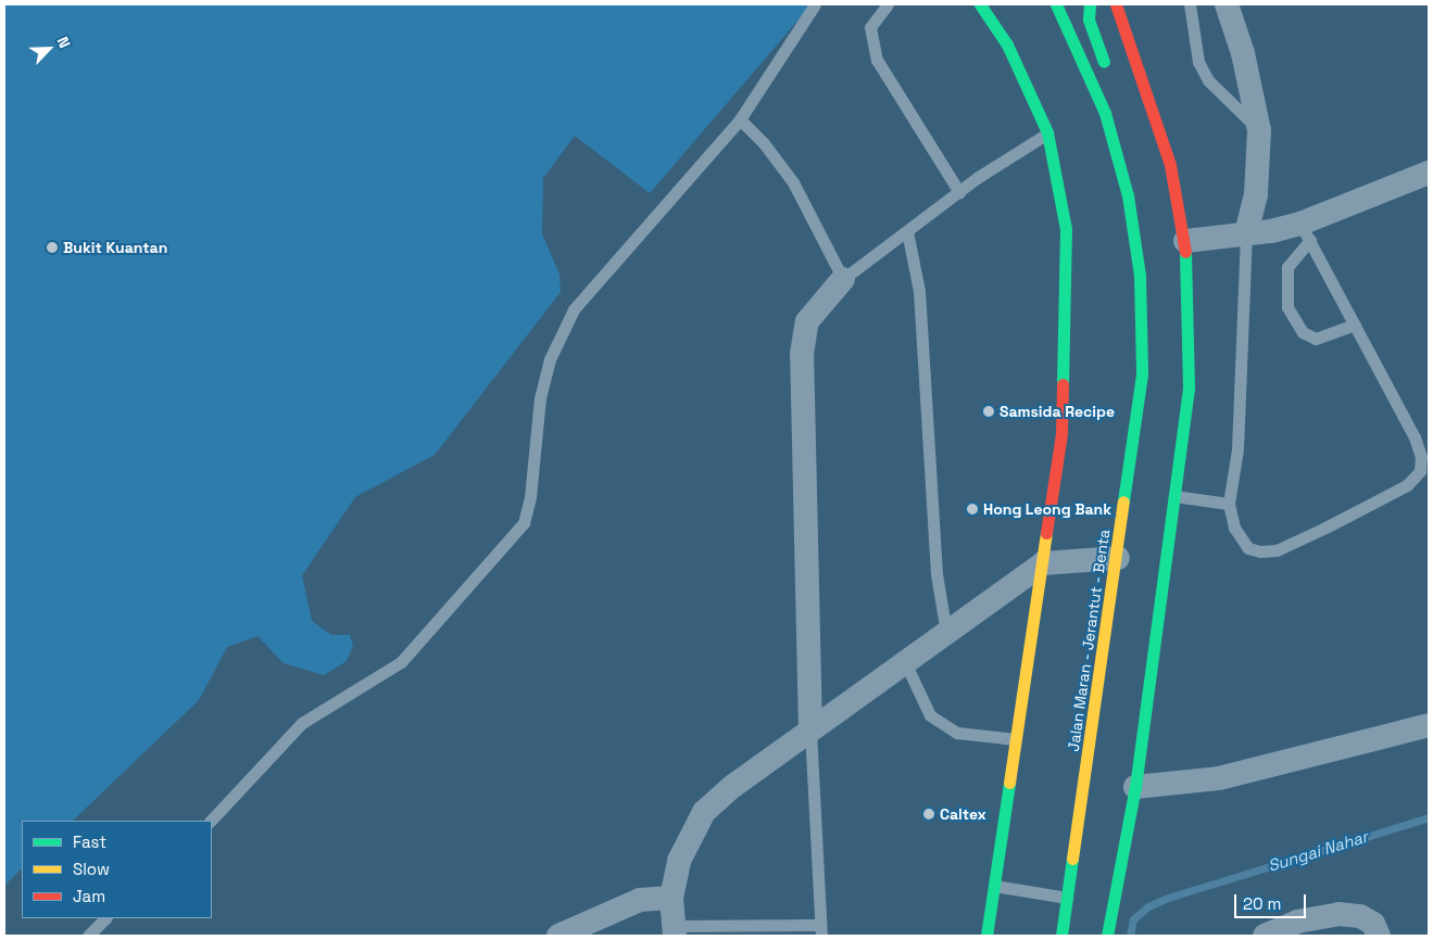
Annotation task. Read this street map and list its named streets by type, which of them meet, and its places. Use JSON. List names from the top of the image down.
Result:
{
  "streets": {
    "main road": ["Jalan Maran - Jerantut - Benta"]
  },
  "water": ["Sungai Nahar"],
  "places": [
    "Bukit Kuantan",
    "Samsida Recipe",
    "Hong Leong Bank",
    "Caltex"
  ],
  "legend": ["Fast", "Slow", "Jam"],
  "scale_bar": "20 m",
  "north": "top right"
}
